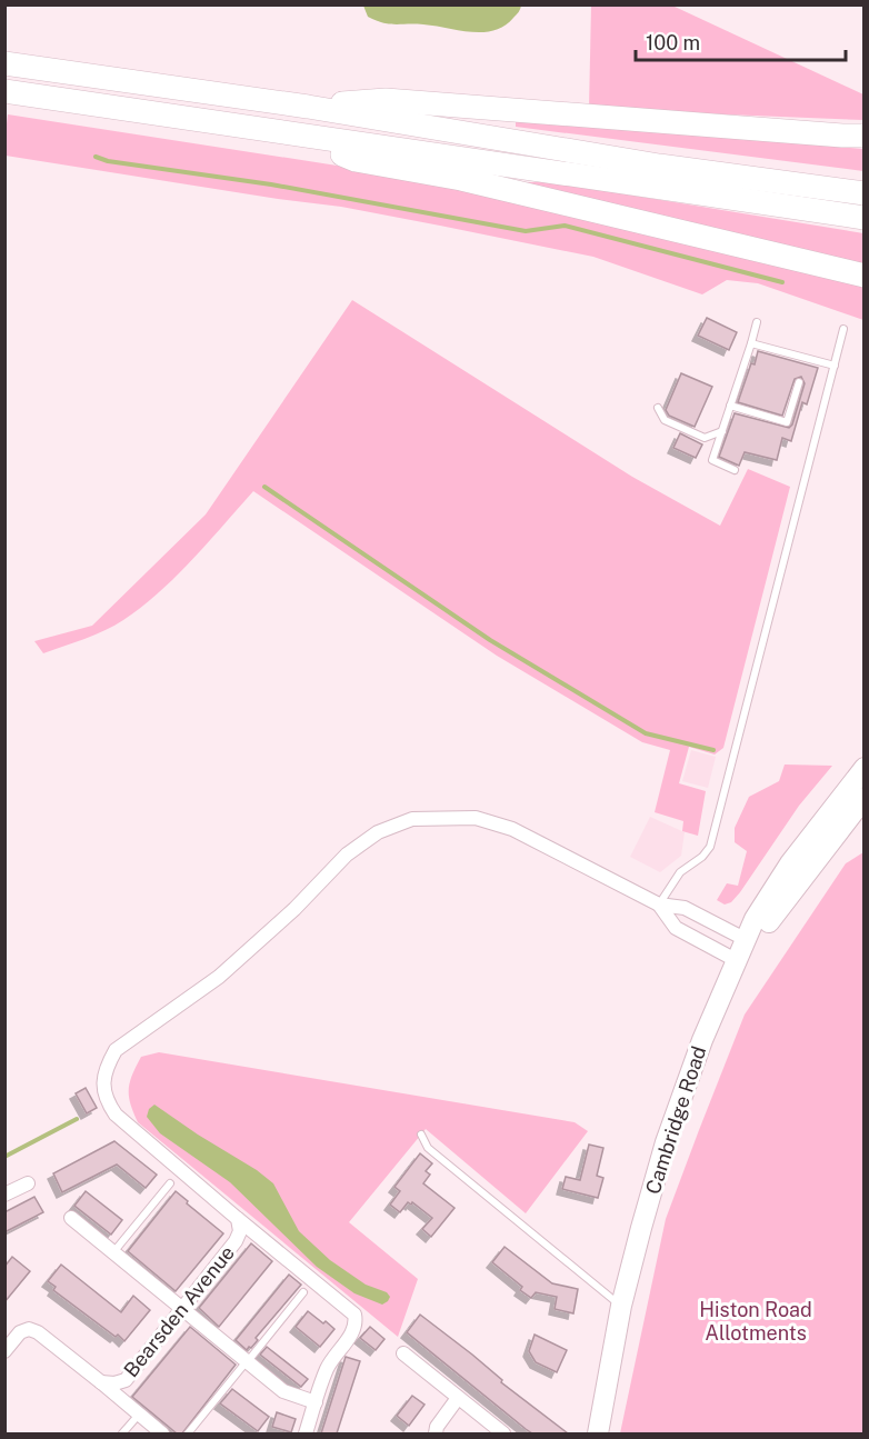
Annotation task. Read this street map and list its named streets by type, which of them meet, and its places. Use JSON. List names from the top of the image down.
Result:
{
  "streets": {
    "main road": ["Cambridge Road"],
    "street": ["Bearsden Avenue"]
  },
  "parks": ["Histon Road Allotments"],
  "scale_bar": "100 m"
}
